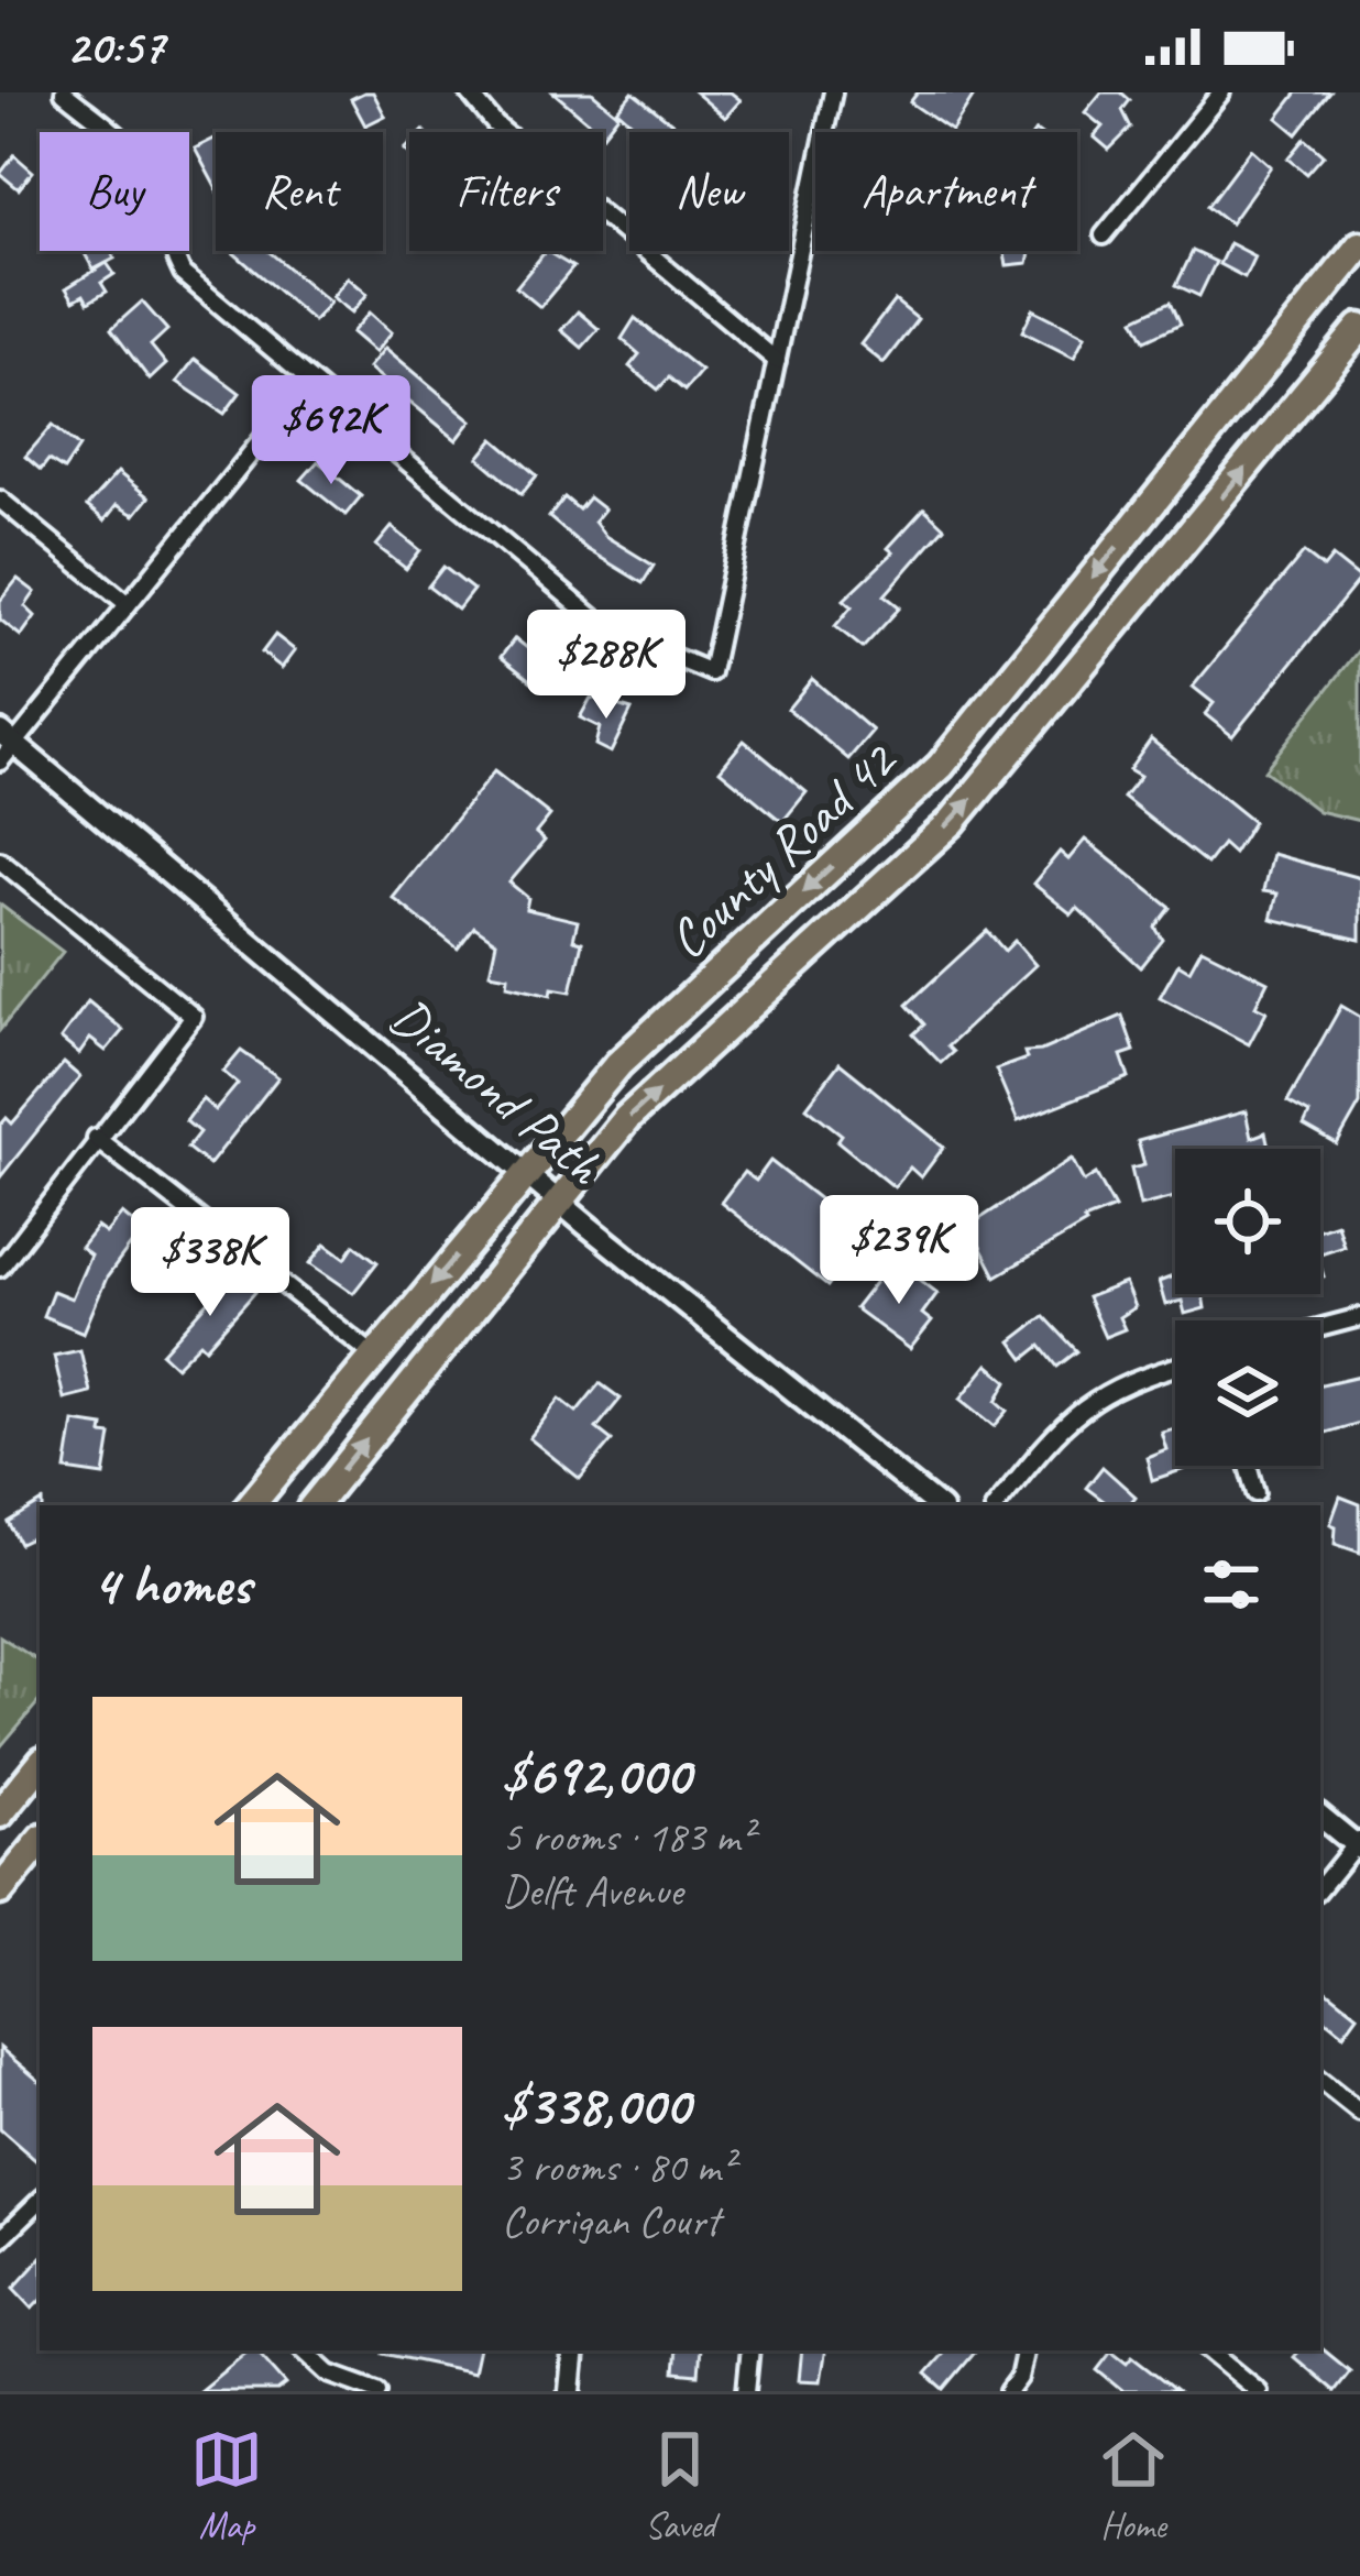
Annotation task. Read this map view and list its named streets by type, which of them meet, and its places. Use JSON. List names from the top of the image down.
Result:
{
  "streets": {
    "highway": ["County Road 42"],
    "street": ["Diamond Path"]
  },
  "crossings": [
    ["County Road 42", "Diamond Path"]
  ],
  "page": {
    "status": "20:57",
    "chip": [
      "Buy",
      "Rent",
      "Filters",
      "New",
      "Apartment"
    ],
    "price": [
      "$692K",
      "$288K",
      "$239K",
      "$338K"
    ],
    "heading": "4 homes",
    "list": [
      {
        "name": "$692,000",
        "note": "5 rooms · 183 m² · Delft Avenue"
      },
      {
        "name": "$338,000",
        "note": "3 rooms · 80 m² · Corrigan Court"
      }
    ],
    "tabs": ["Map", "Saved", "Home"]
  }
}
